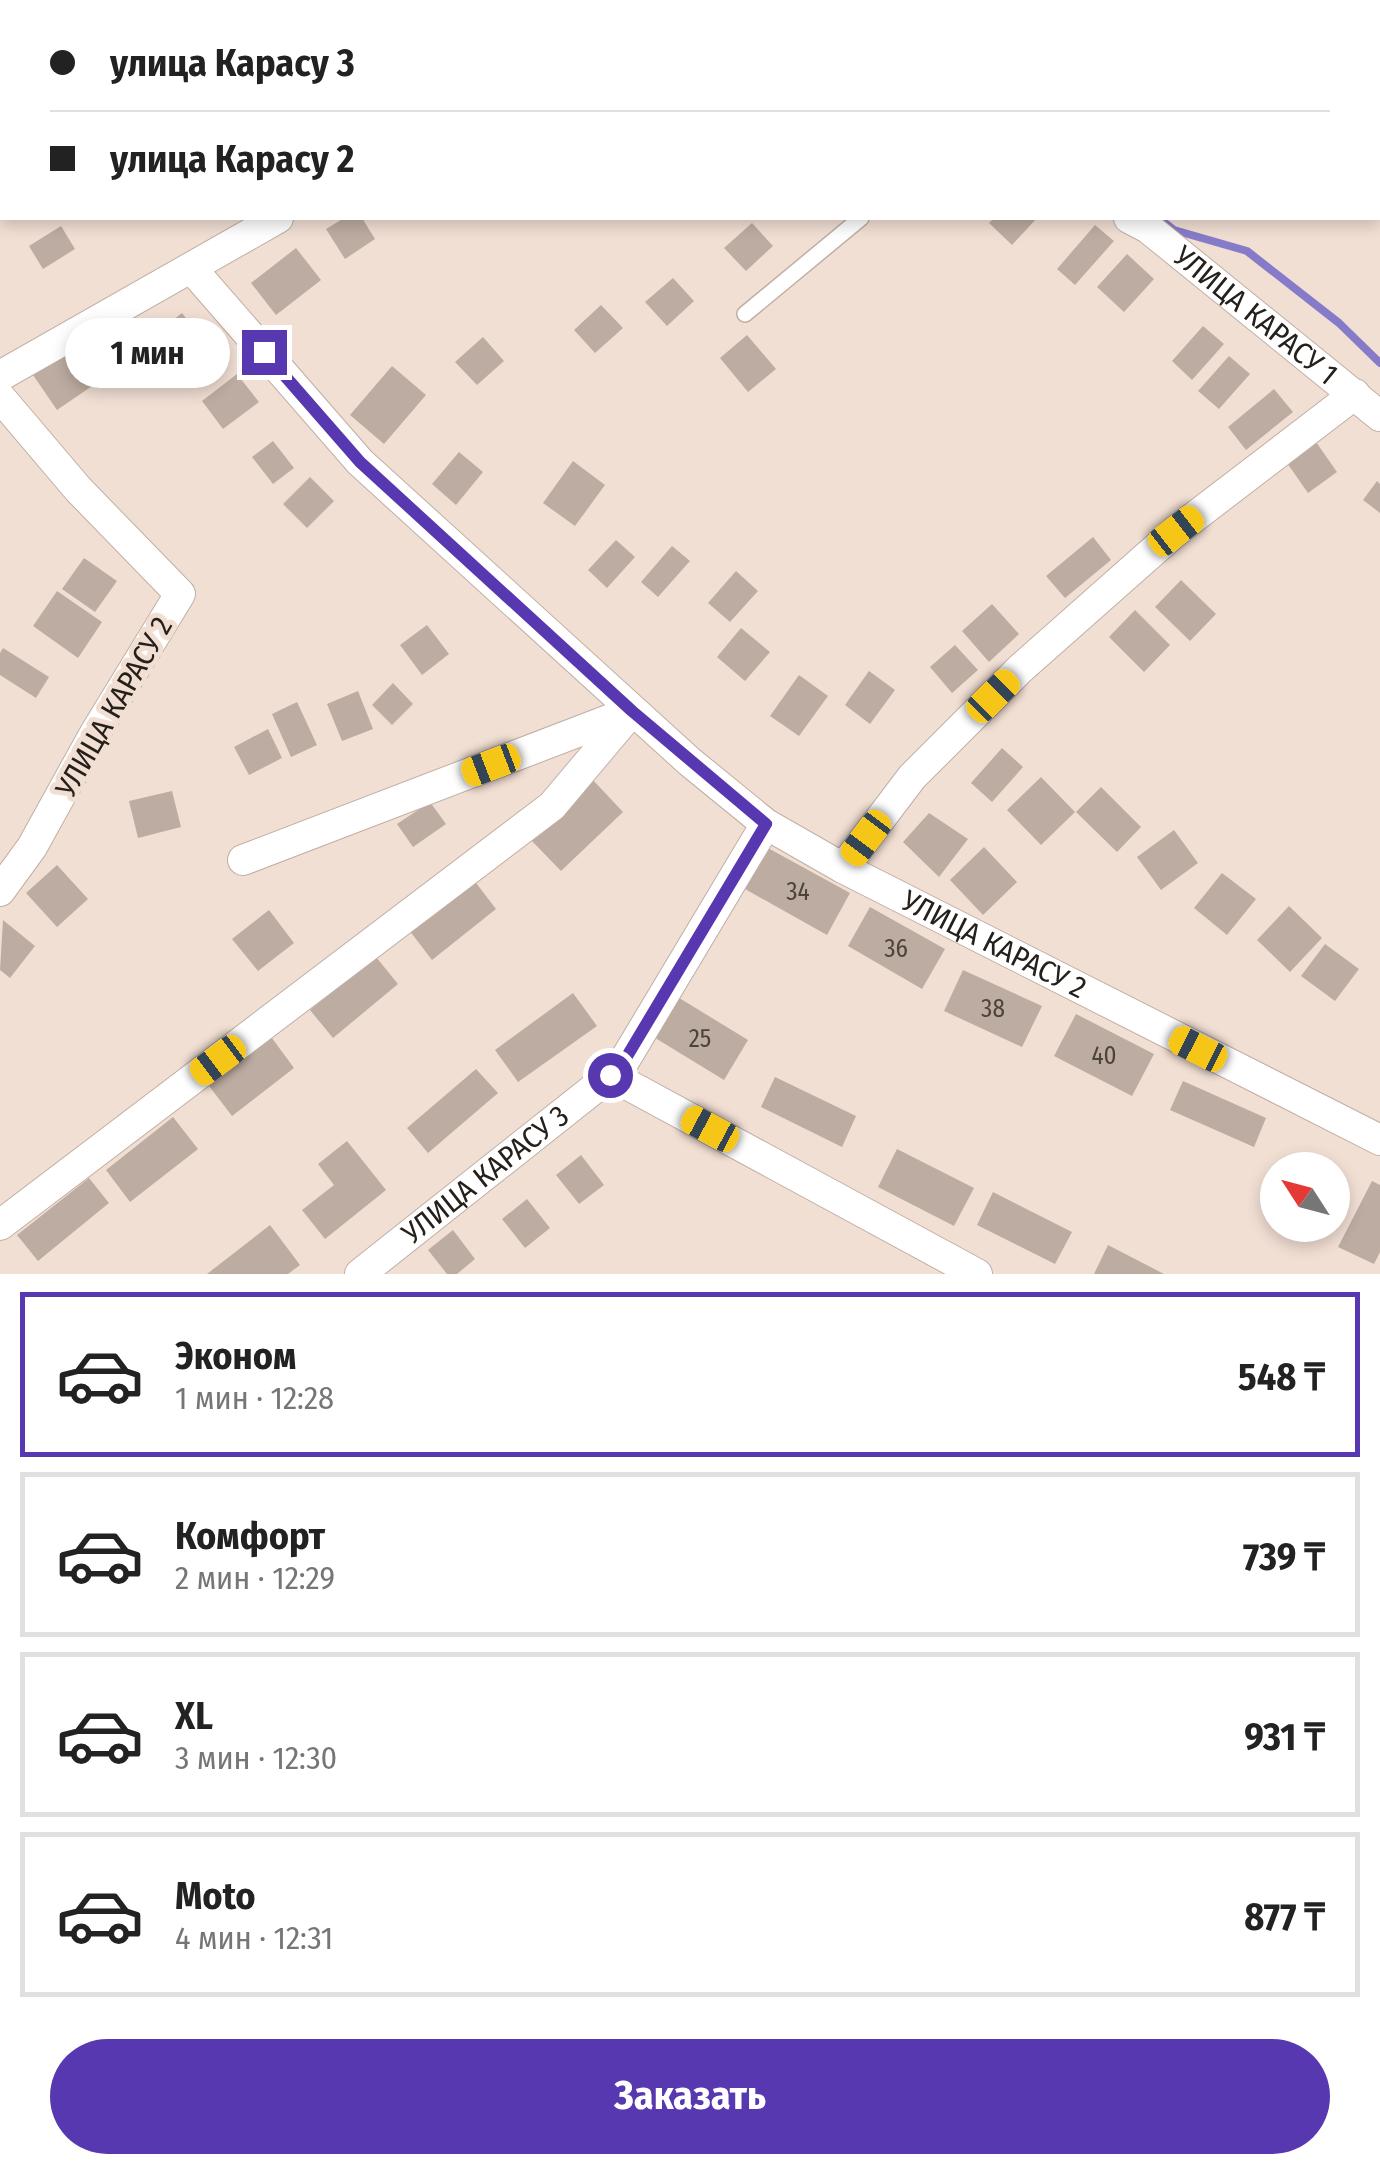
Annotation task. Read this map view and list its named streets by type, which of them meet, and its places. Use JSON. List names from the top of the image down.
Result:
{
  "streets": {
    "street": ["УЛИЦА КАРАСУ 1", "УЛИЦА КАРАСУ 2", "УЛИЦА КАРАСУ 3"]
  },
  "crossings": [
    ["УЛИЦА КАРАСУ 2", "УЛИЦА КАРАСУ 3"]
  ],
  "house_numbers": [
    "34",
    "36",
    "38",
    "25",
    "40"
  ],
  "north": "top left",
  "page": {
    "banner": ["улица Карасу 3", "улица Карасу 2"],
    "bubble": "1 мин",
    "list": [
      {
        "name": "Эконом",
        "note": "1 мин · 12:28",
        "value": "548 ₸"
      },
      {
        "name": "Комфорт",
        "note": "2 мин · 12:29",
        "value": "739 ₸"
      },
      {
        "name": "XL",
        "note": "3 мин · 12:30",
        "value": "931 ₸"
      },
      {
        "name": "Moto",
        "note": "4 мин · 12:31",
        "value": "877 ₸"
      }
    ],
    "buttons": "Заказать"
  }
}
